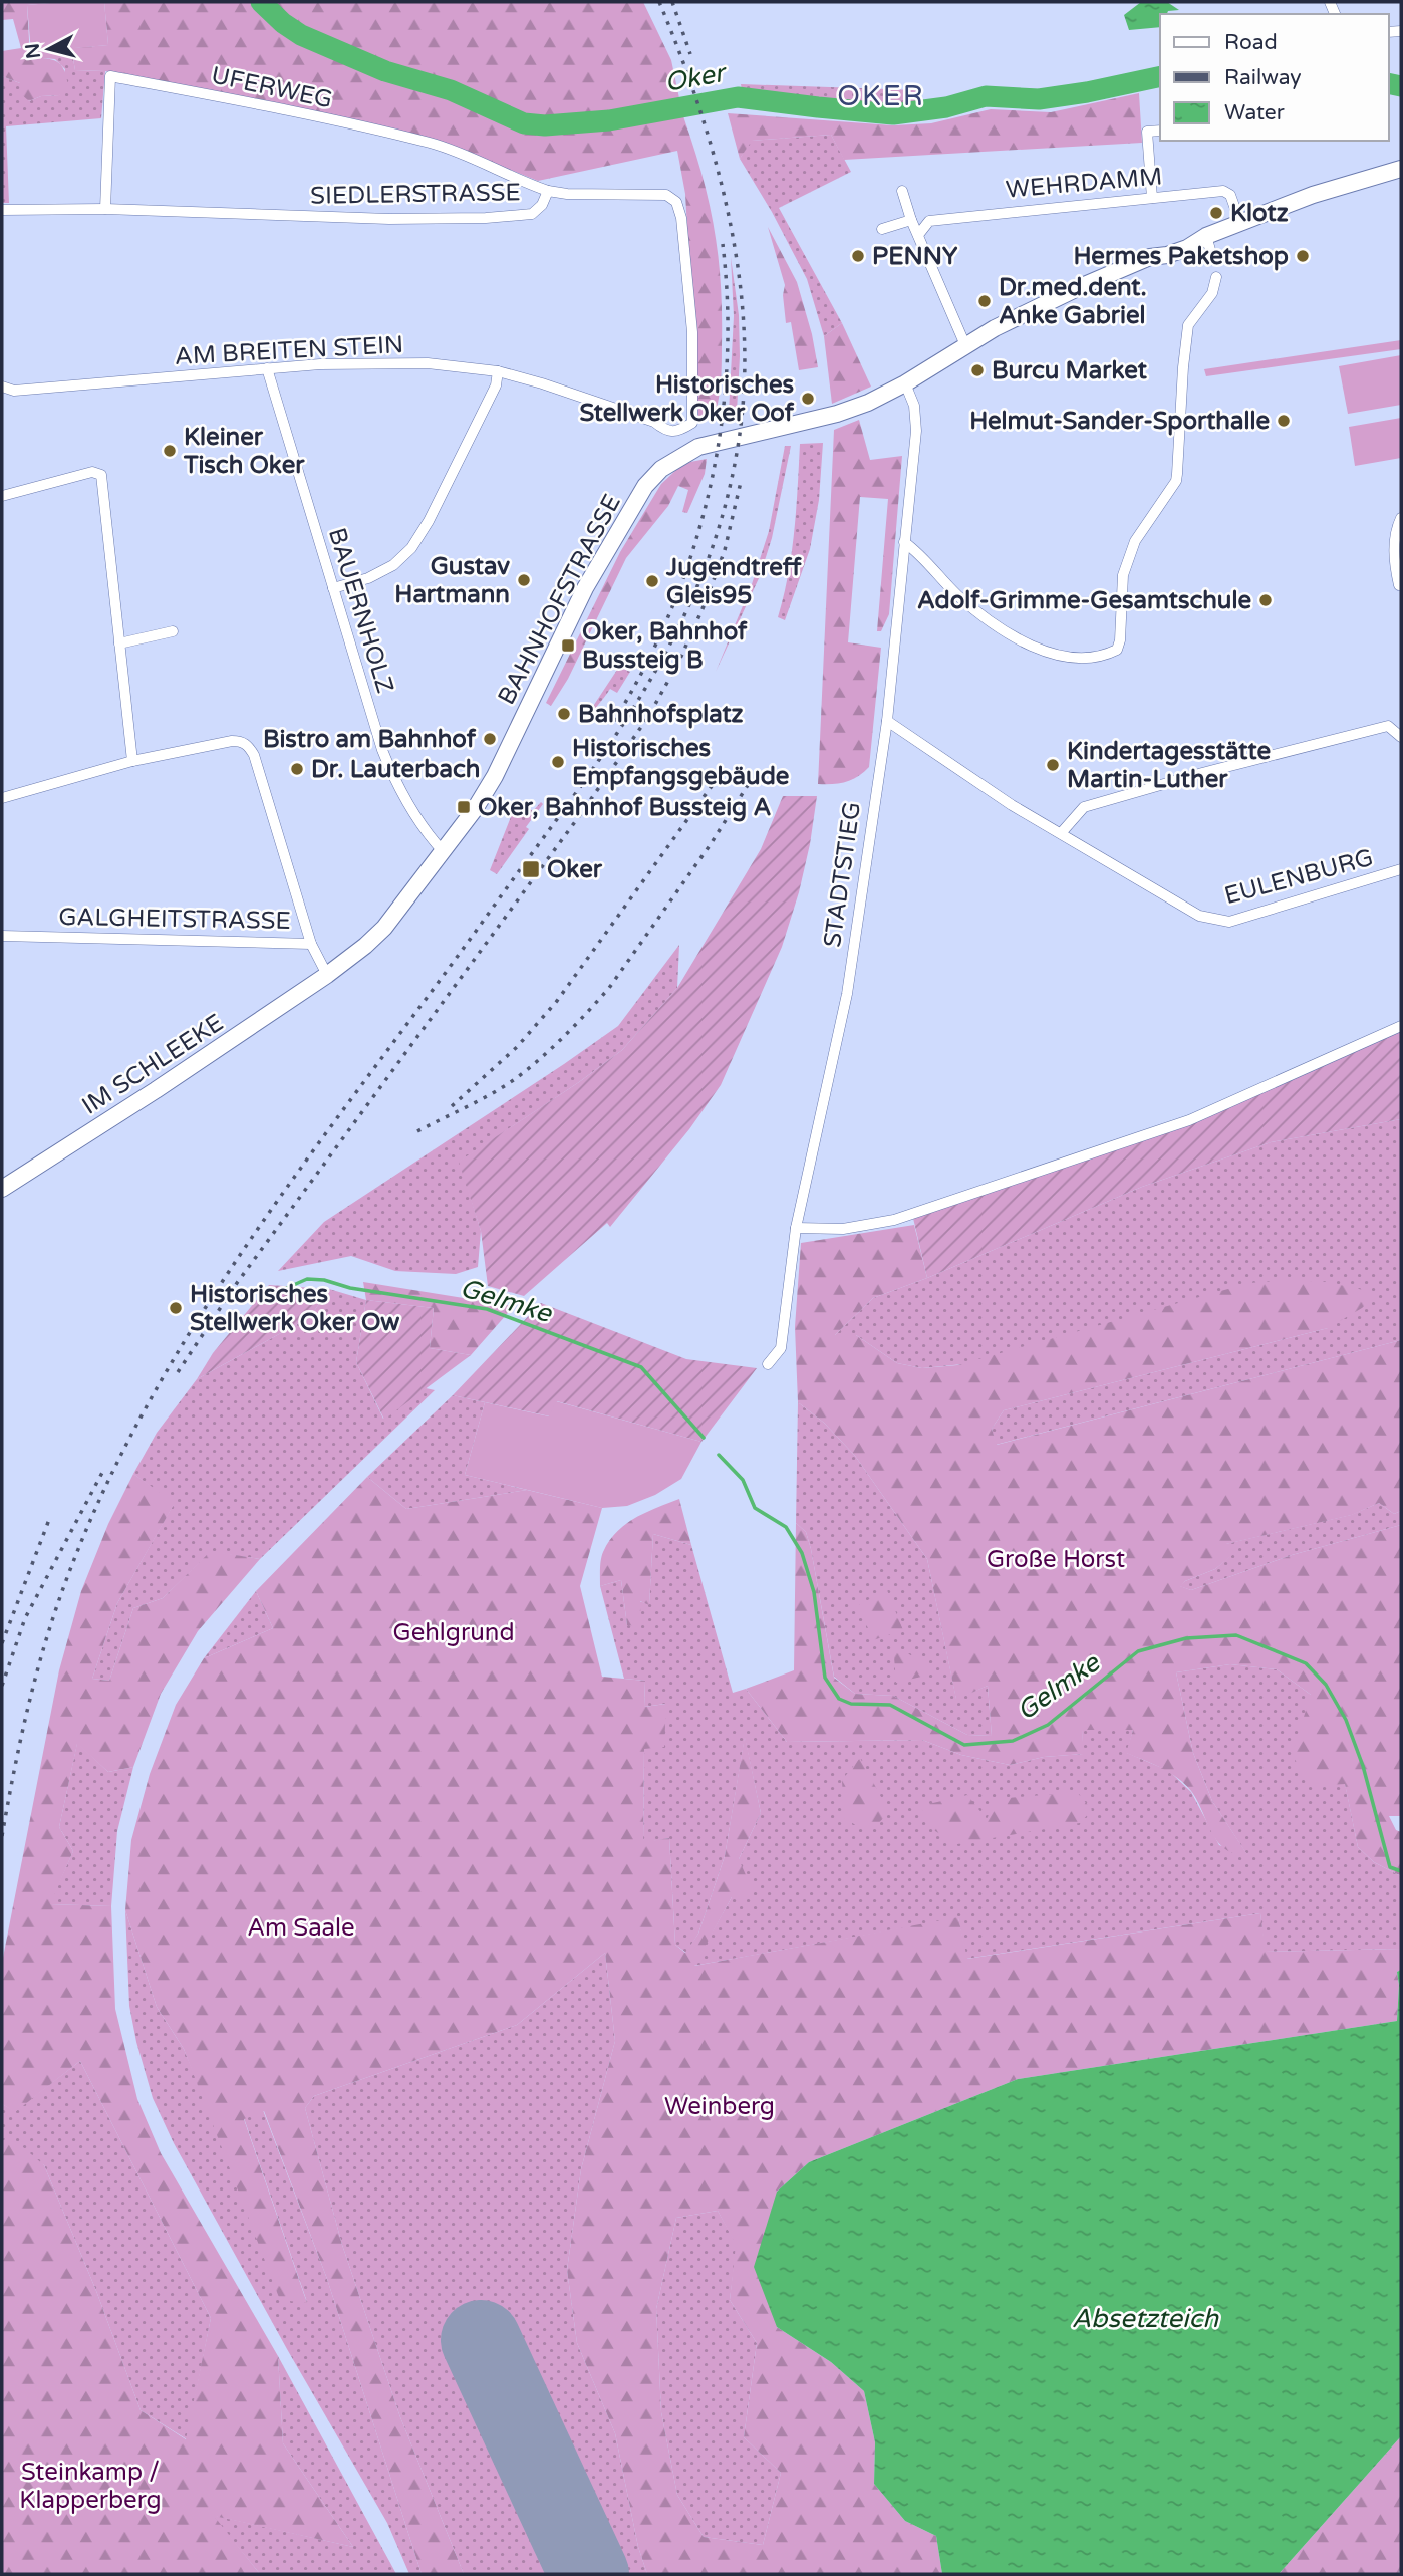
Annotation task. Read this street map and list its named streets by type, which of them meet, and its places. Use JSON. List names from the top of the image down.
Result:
{
  "streets": {
    "main road": ["BAHNHOFSTRASSE", "IM SCHLEEKE"],
    "street": [
      "UFERWEG",
      "WEHRDAMM",
      "SIEDLERSTRASSE",
      "AM BREITEN STEIN",
      "BAUERNHOLZ",
      "STADTSTIEG",
      "EULENBURG",
      "GALGHEITSTRASSE"
    ]
  },
  "crossings": [
    ["UFERWEG", "SIEDLERSTRASSE"],
    ["WEHRDAMM", "BAHNHOFSTRASSE"],
    ["SIEDLERSTRASSE", "AM BREITEN STEIN"],
    ["AM BREITEN STEIN", "BAUERNHOLZ"],
    ["BAHNHOFSTRASSE", "BAUERNHOLZ"],
    ["BAHNHOFSTRASSE", "STADTSTIEG"],
    ["BAHNHOFSTRASSE", "GALGHEITSTRASSE"],
    ["BAHNHOFSTRASSE", "IM SCHLEEKE"],
    ["STADTSTIEG", "EULENBURG"],
    ["GALGHEITSTRASSE", "IM SCHLEEKE"]
  ],
  "districts": ["OKER"],
  "water": ["Oker", "Gelmke", "Absetzteich"],
  "parks": [
    "Große Horst",
    "Gehlgrund",
    "Am Saale",
    "Weinberg",
    "Steinkamp / Klapperberg"
  ],
  "places": {
    "other": [
      "Klotz",
      "PENNY",
      "Hermes Paketshop",
      "Dr.med.dent. Anke Gabriel",
      "Burcu Market",
      "Historisches Stellwerk Oker Oof",
      "Helmut-Sander-Sporthalle",
      "Kleiner Tisch Oker",
      "Gustav Hartmann",
      "Jugendtreff Gleis95",
      "Adolf-Grimme-Gesamtschule",
      "Bahnhofsplatz",
      "Bistro am Bahnhof",
      "Historisches Empfangsgebäude",
      "Kindertagesstätte Martin-Luther",
      "Dr. Lauterbach",
      "Historisches Stellwerk Oker Ow"
    ],
    "transit": ["Oker, Bahnhof Bussteig B", "Oker, Bahnhof Bussteig A", "Oker"]
  },
  "legend": ["Road", "Railway", "Water"],
  "north": "left"
}
